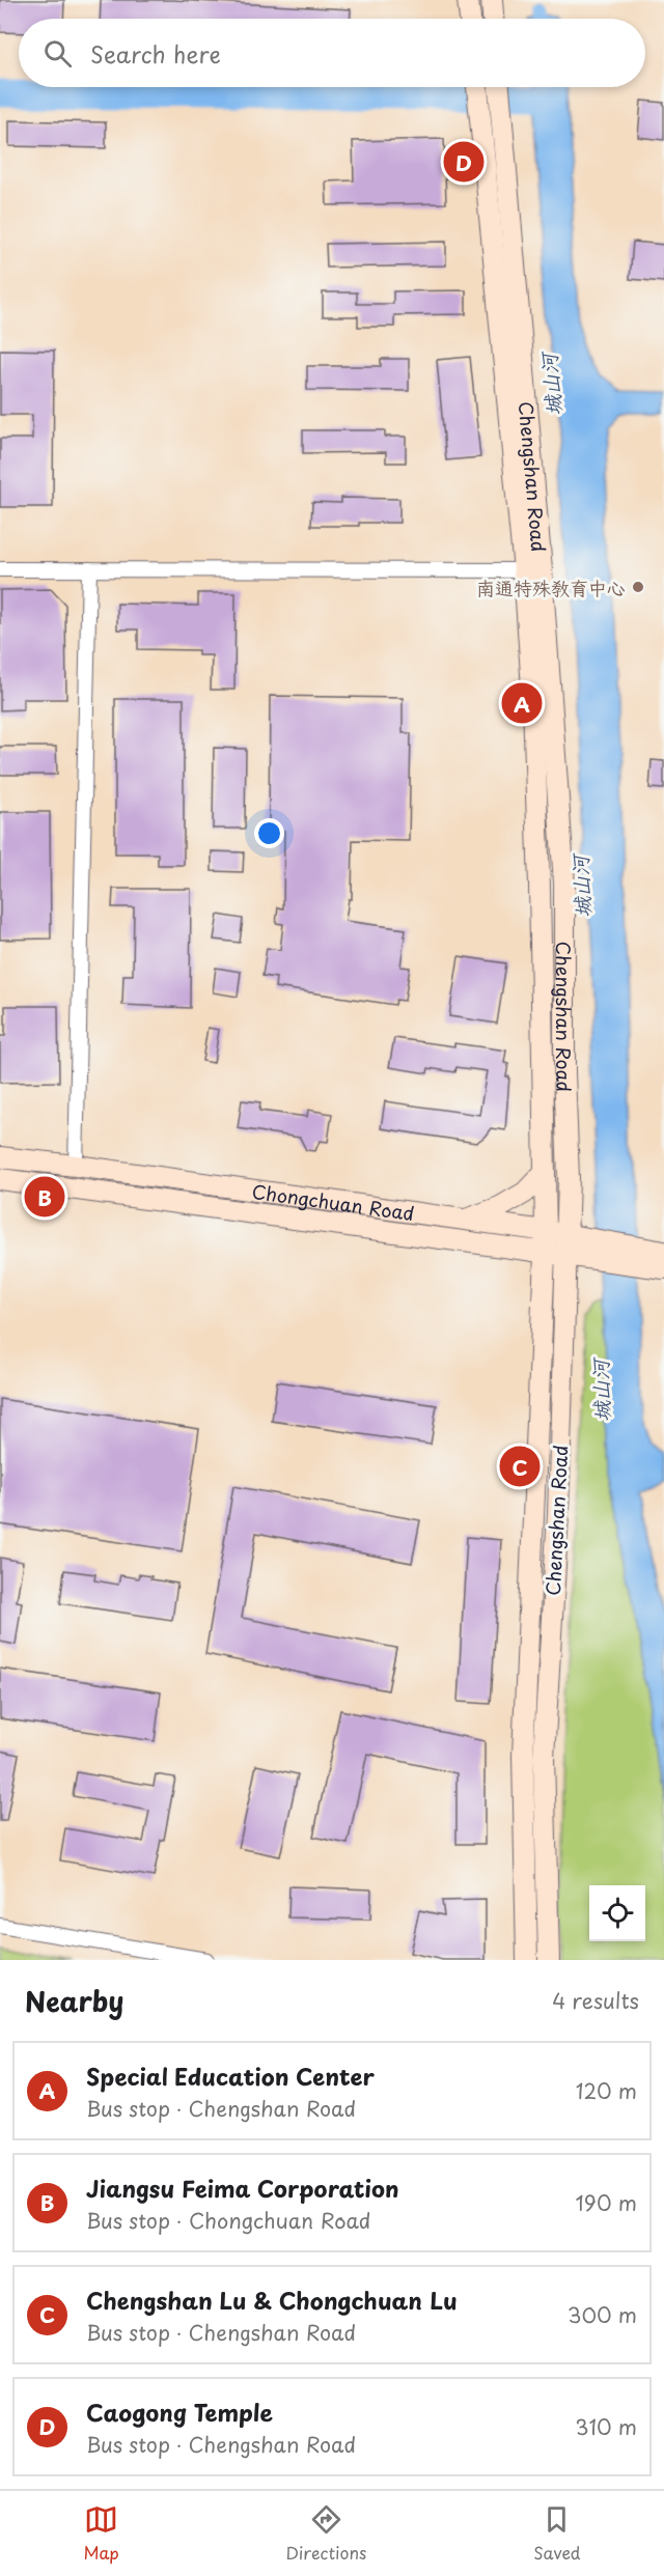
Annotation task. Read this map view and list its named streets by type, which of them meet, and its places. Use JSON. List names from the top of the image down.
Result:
{
  "streets": {
    "main road": ["Chengshan Road", "Chongchuan Road"]
  },
  "crossings": [
    ["Chengshan Road", "Chongchuan Road"]
  ],
  "water": ["城山河"],
  "places": ["南通特殊教育中心"],
  "page": {
    "search": "Search here",
    "pins": [
      "D",
      "A",
      "B",
      "C"
    ],
    "heading": ["Nearby", "4 results"],
    "list": [
      {
        "mark": "A",
        "name": "Special Education Center",
        "note": "Bus stop · Chengshan Road",
        "value": "120 m"
      },
      {
        "mark": "B",
        "name": "Jiangsu Feima Corporation",
        "note": "Bus stop · Chongchuan Road",
        "value": "190 m"
      },
      {
        "mark": "C",
        "name": "Chengshan Lu & Chongchuan Lu",
        "note": "Bus stop · Chengshan Road",
        "value": "300 m"
      },
      {
        "mark": "D",
        "name": "Caogong Temple",
        "note": "Bus stop · Chengshan Road",
        "value": "310 m"
      }
    ],
    "nav": ["Map", "Directions", "Saved"]
  }
}
